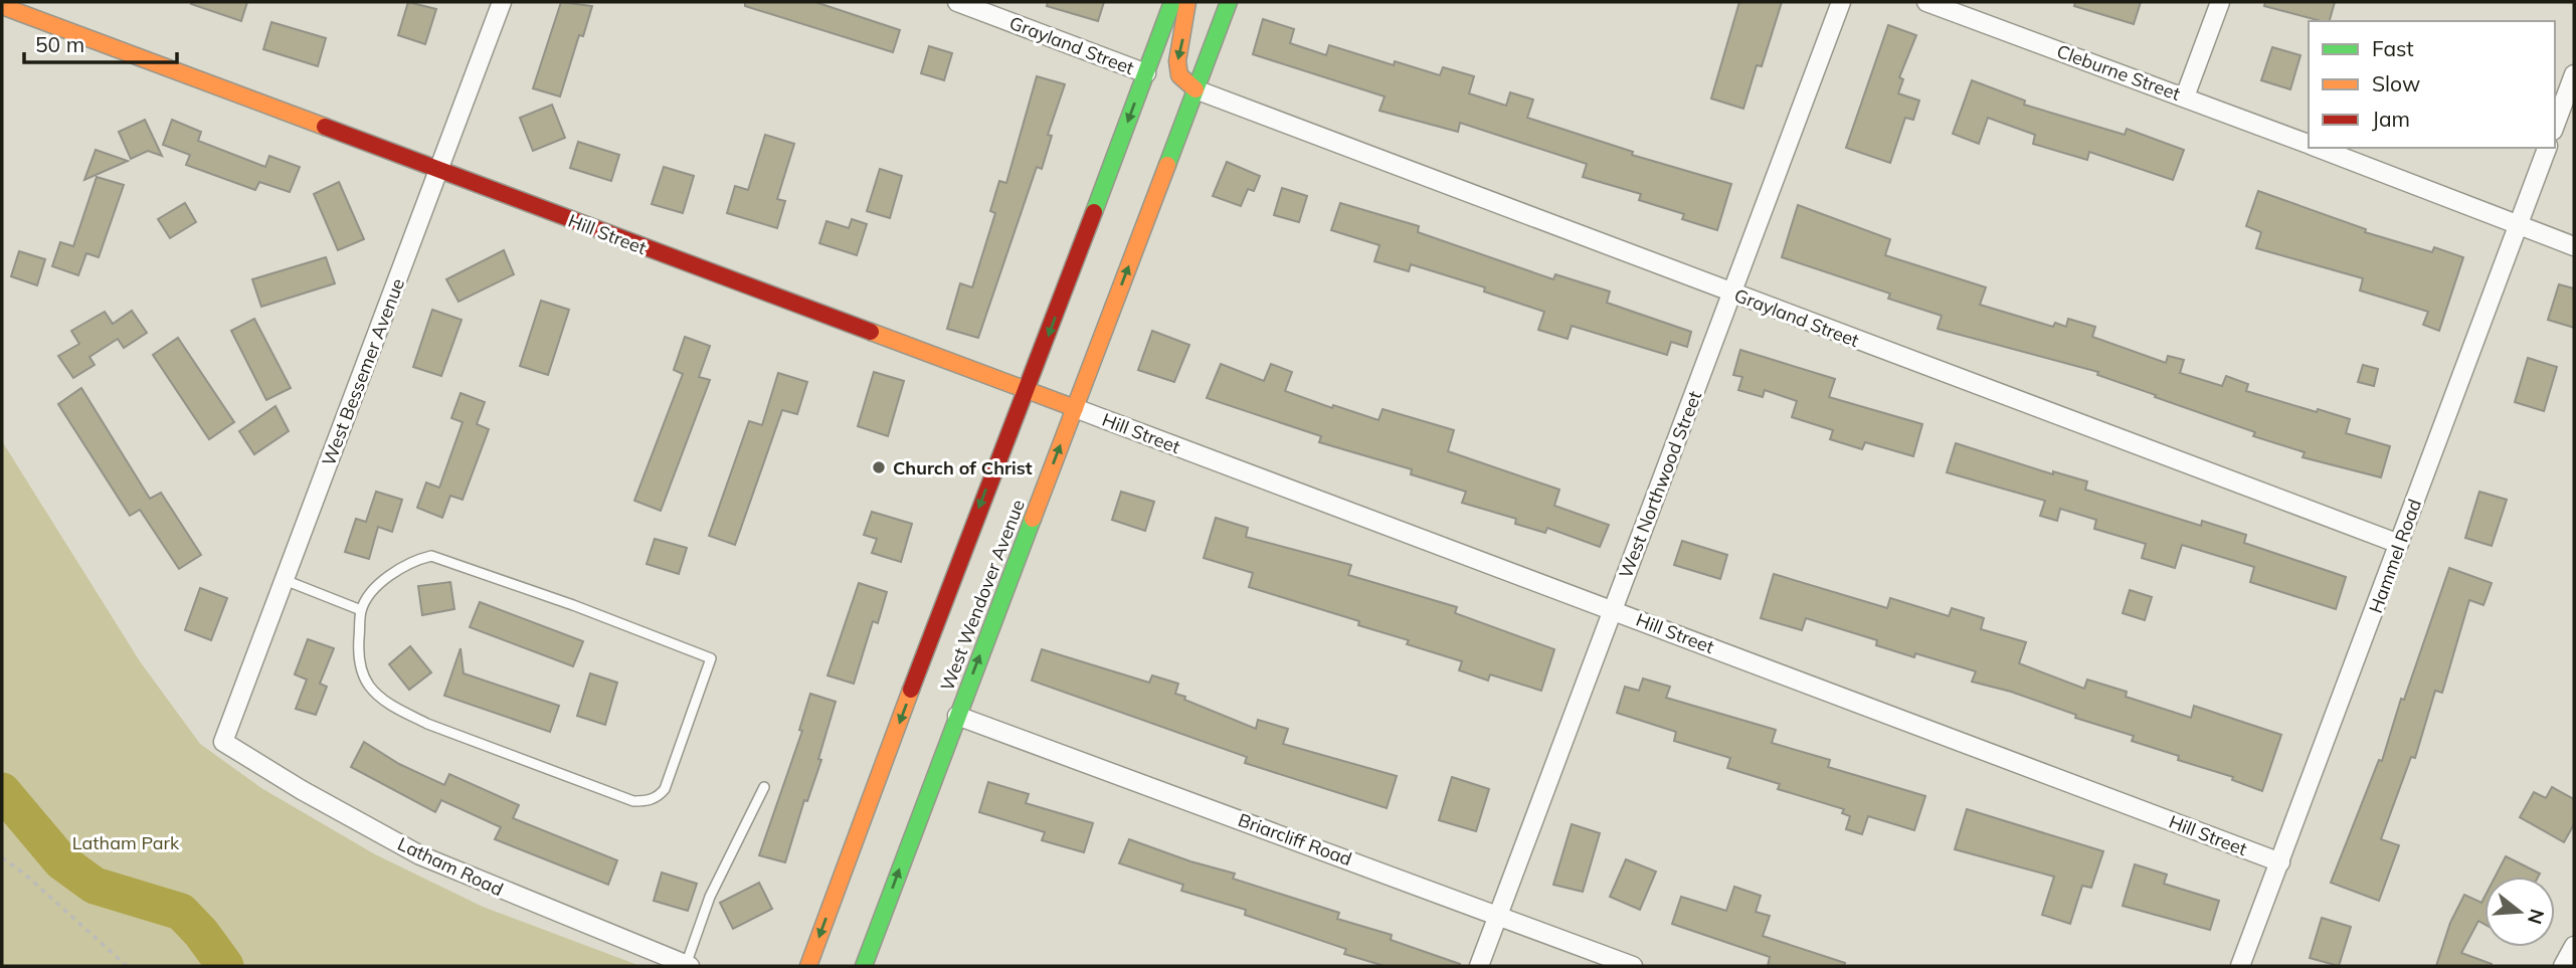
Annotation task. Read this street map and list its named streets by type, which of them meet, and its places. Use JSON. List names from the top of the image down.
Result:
{
  "streets": {
    "main road": ["Hill Street", "West Wendover Avenue"],
    "street": [
      "Grayland Street",
      "Cleburne Street",
      "West Bessemer Avenue",
      "West Northwood Street",
      "Hammel Road",
      "Briarcliff Road",
      "Latham Road"
    ]
  },
  "crossings": [
    ["Grayland Street", "West Northwood Street"],
    ["Grayland Street", "Hammel Road"],
    ["Grayland Street", "West Wendover Avenue"],
    ["Cleburne Street", "Hammel Road"],
    ["Hill Street", "West Bessemer Avenue"],
    ["Hill Street", "West Northwood Street"],
    ["Hill Street", "Hammel Road"],
    ["Hill Street", "West Wendover Avenue"],
    ["West Bessemer Avenue", "Latham Road"],
    ["West Northwood Street", "Briarcliff Road"],
    ["West Wendover Avenue", "Briarcliff Road"]
  ],
  "parks": ["Latham Park"],
  "places": ["Church of Christ"],
  "legend": ["Fast", "Slow", "Jam"],
  "scale_bar": "50 m",
  "north": "right"
}
